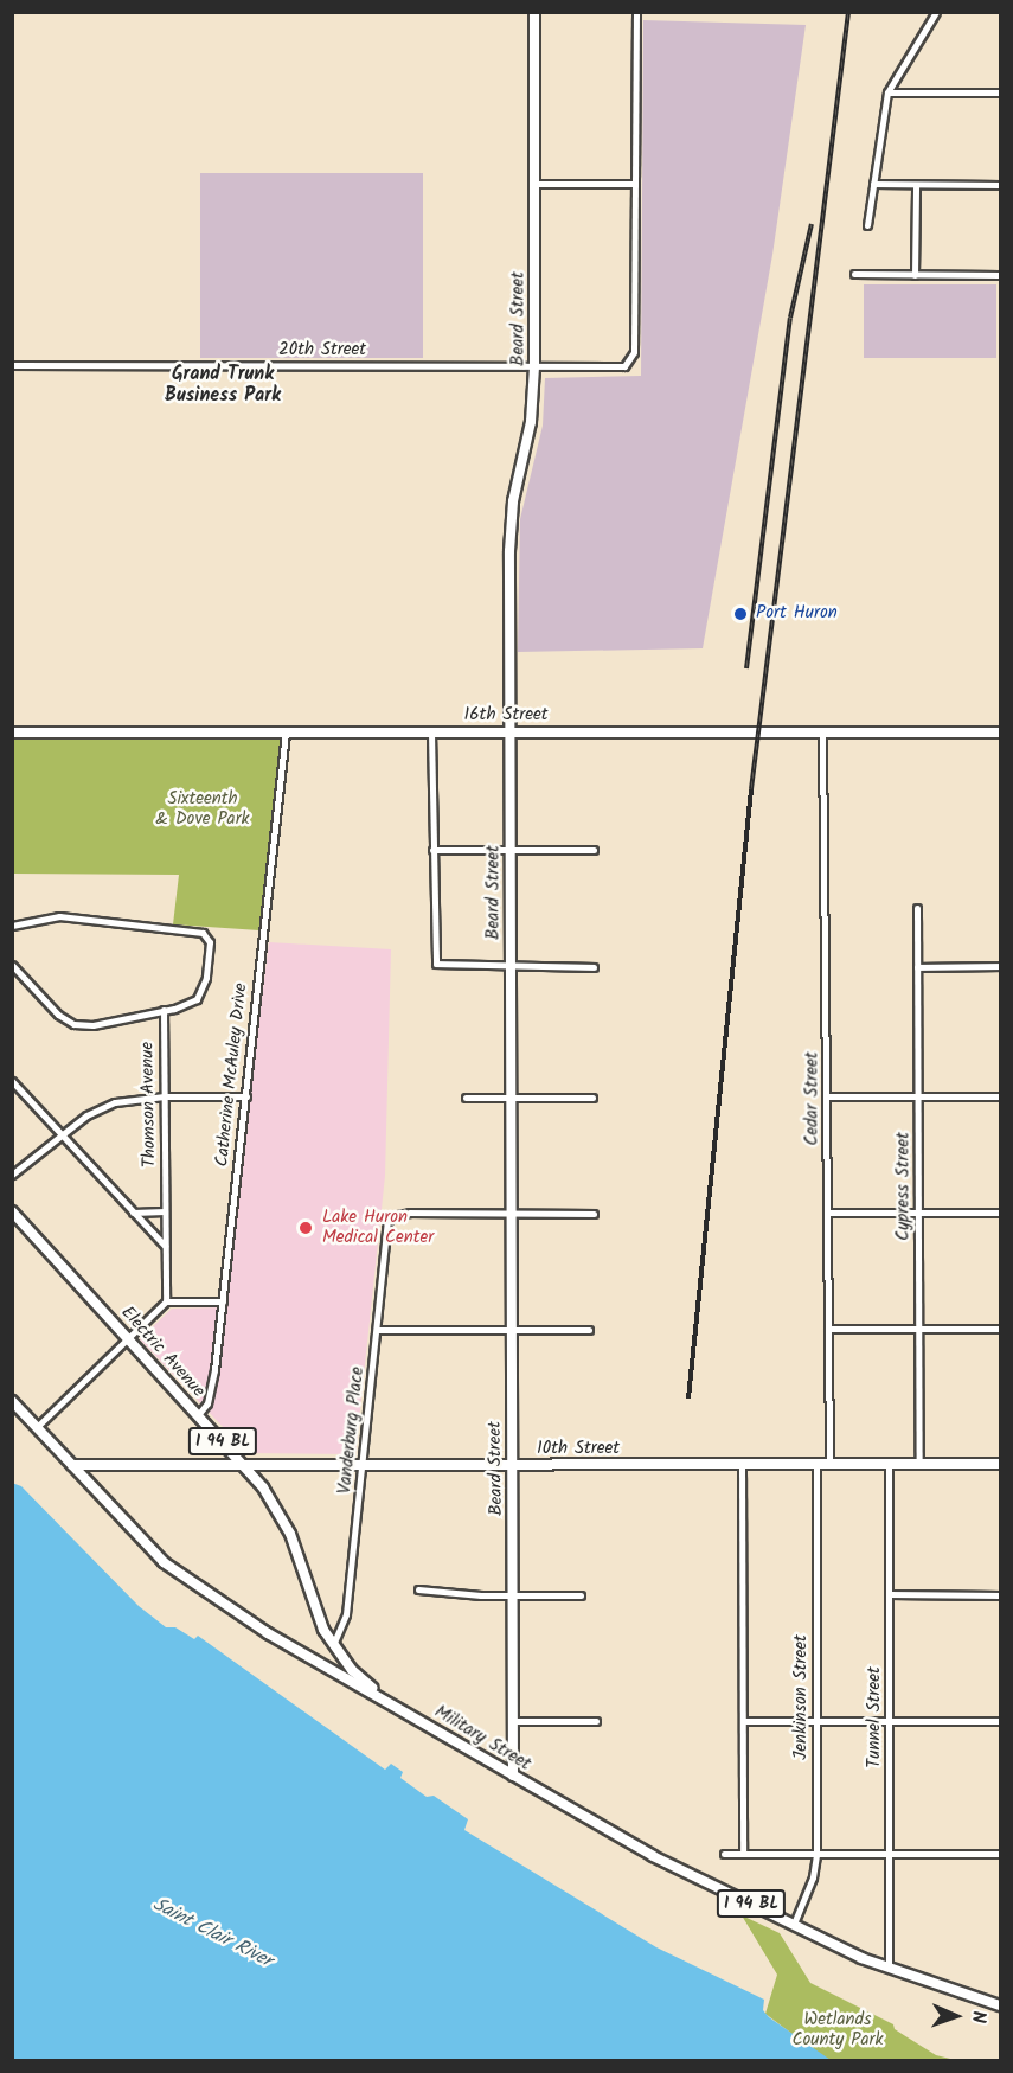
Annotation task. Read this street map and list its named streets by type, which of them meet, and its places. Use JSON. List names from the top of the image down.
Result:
{
  "streets": {
    "main road": ["Electric Avenue", "I 94 BL", "Military Street"],
    "street": [
      "Beard Street",
      "20th Street",
      "16th Street",
      "Catherine McAuley Drive",
      "Cedar Street",
      "Thomson Avenue",
      "Cypress Street",
      "Vanderburg Place",
      "10th Street",
      "Jenkinson Street",
      "Tunnel Street"
    ]
  },
  "crossings": [
    ["Beard Street", "20th Street"],
    ["Beard Street", "16th Street"],
    ["Beard Street", "Vanderburg Place"],
    ["Beard Street", "10th Street"],
    ["Beard Street", "Military Street"],
    ["16th Street", "Catherine McAuley Drive"],
    ["16th Street", "Cedar Street"],
    ["Catherine McAuley Drive", "Electric Avenue"],
    ["Cedar Street", "10th Street"],
    ["Cypress Street", "10th Street"],
    ["Electric Avenue", "Vanderburg Place"],
    ["Electric Avenue", "10th Street"],
    ["Electric Avenue", "Military Street"],
    ["Vanderburg Place", "10th Street"],
    ["10th Street", "Jenkinson Street"],
    ["10th Street", "Tunnel Street"],
    ["10th Street", "Military Street"],
    ["Jenkinson Street", "Military Street"],
    ["Tunnel Street", "Military Street"]
  ],
  "districts": ["Grand Trunk Business Park"],
  "water": ["Saint Clair River"],
  "parks": ["Sixteenth & Dove Park", "Wetlands County Park"],
  "places": ["Port Huron", "Lake Huron Medical Center"],
  "north": "right"
}
